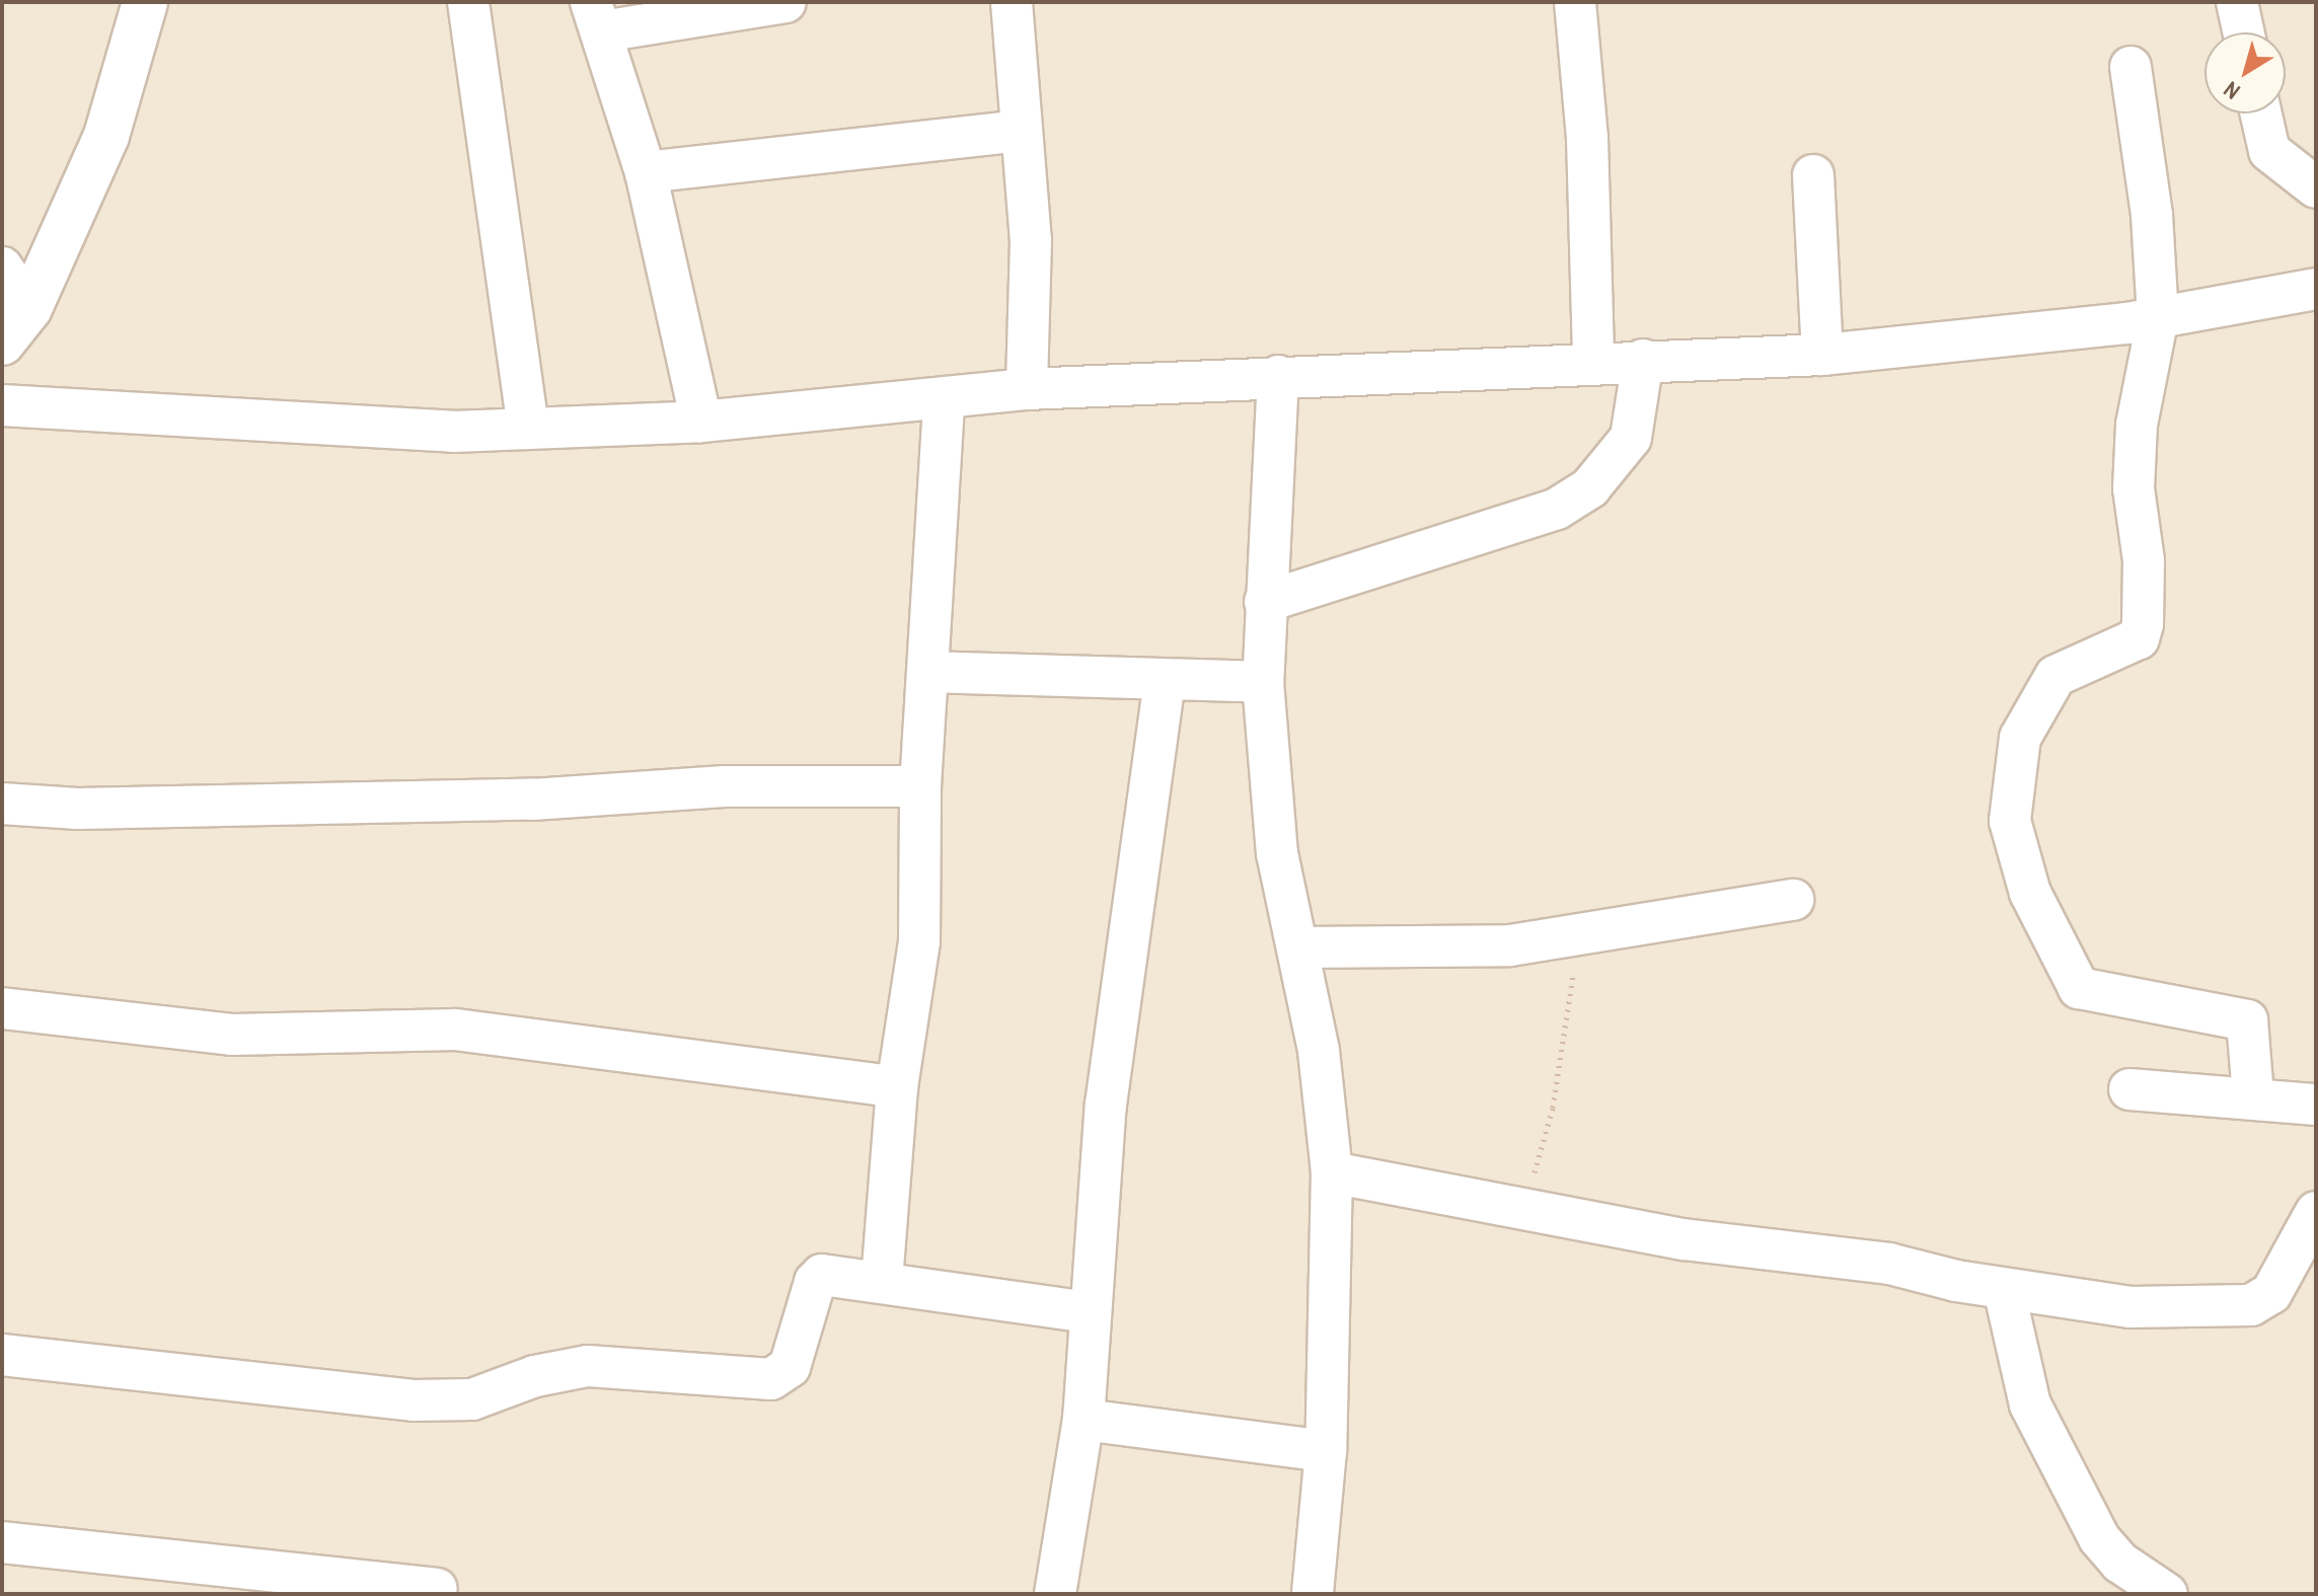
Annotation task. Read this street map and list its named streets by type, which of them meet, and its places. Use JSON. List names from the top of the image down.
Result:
{
  "north": "bottom left"
}
